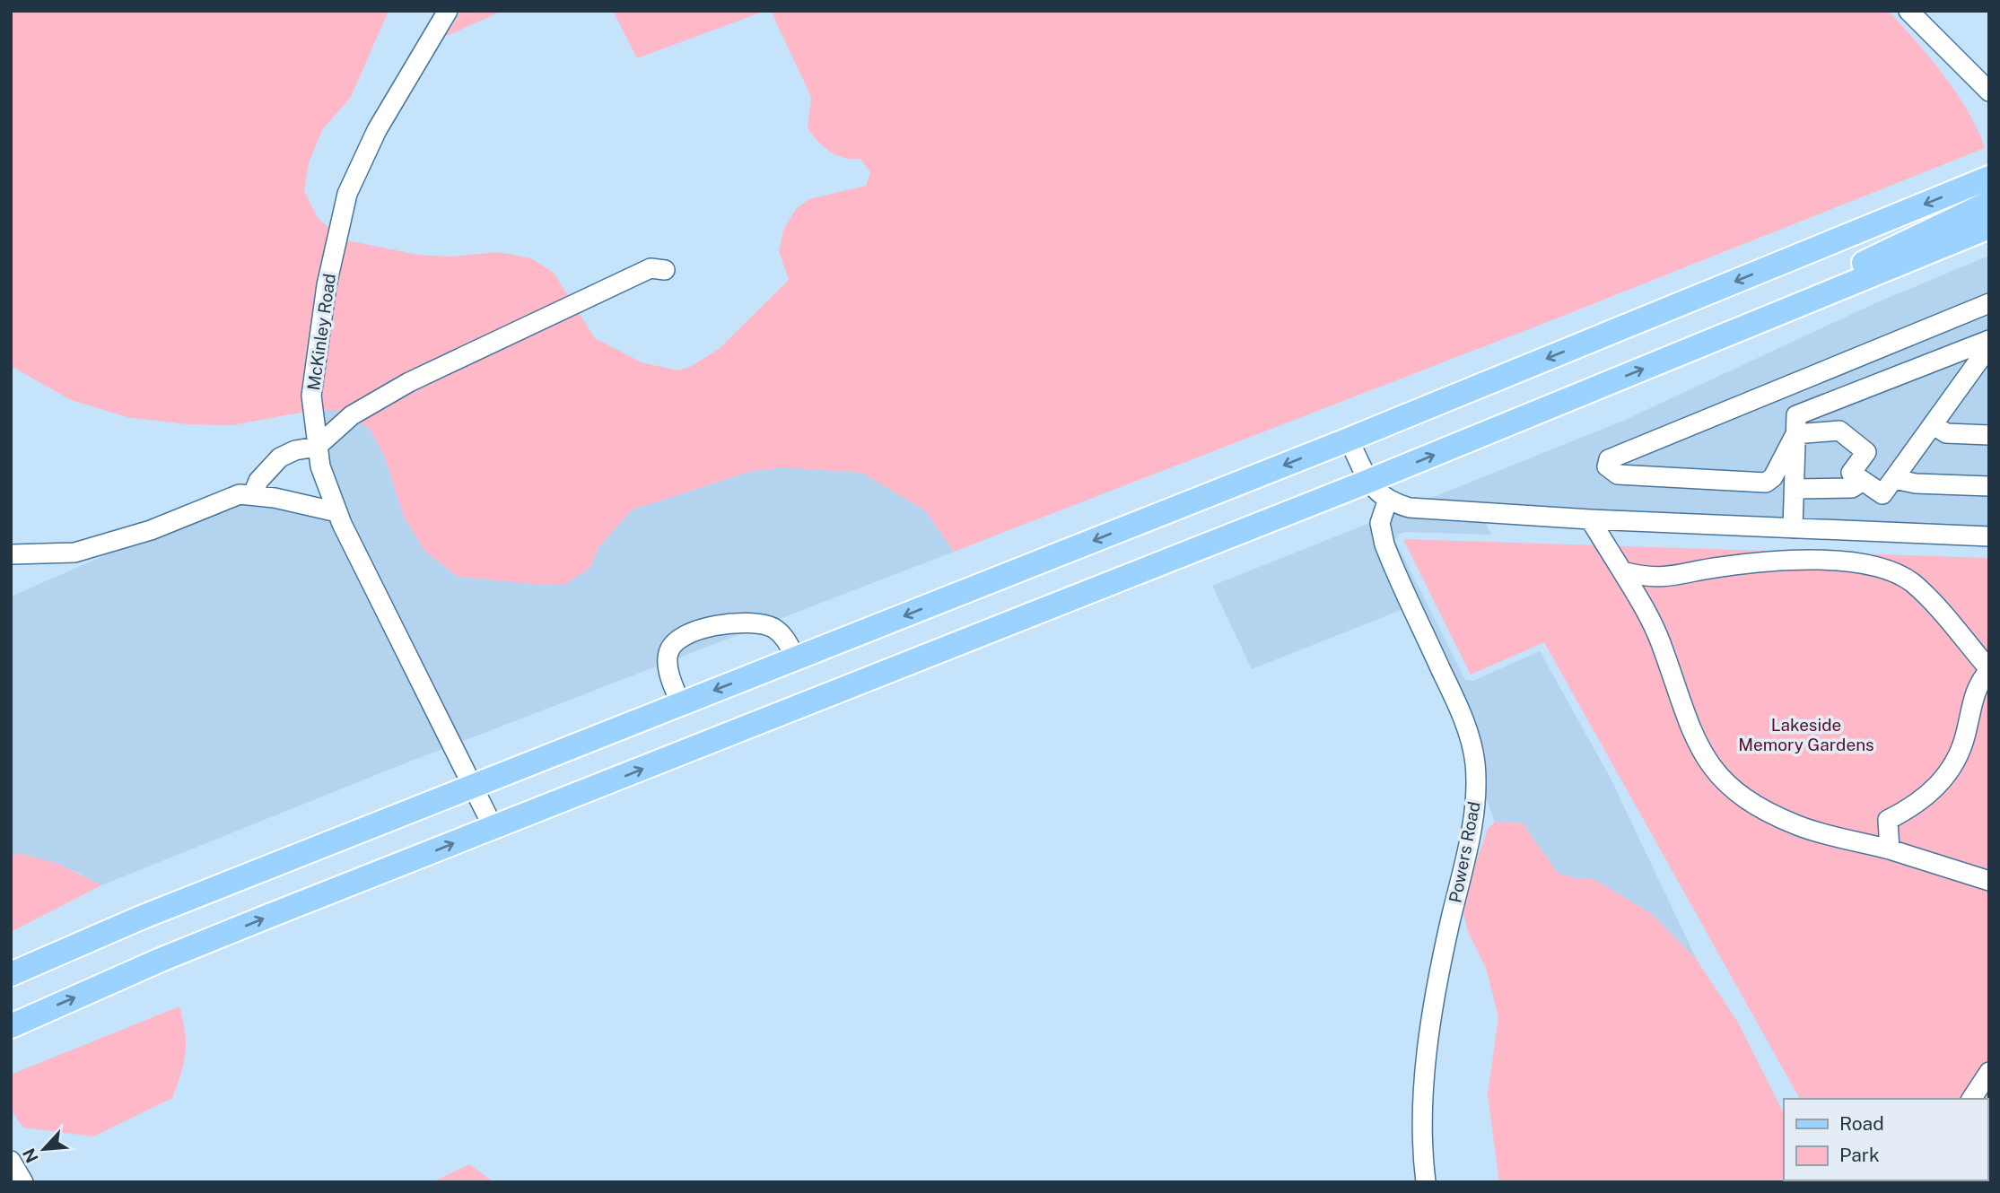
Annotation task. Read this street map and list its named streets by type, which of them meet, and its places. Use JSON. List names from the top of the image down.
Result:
{
  "streets": {
    "street": ["McKinley Road", "Powers Road"]
  },
  "parks": ["Lakeside Memory Gardens"],
  "legend": ["Road", "Park"],
  "north": "bottom left"
}
